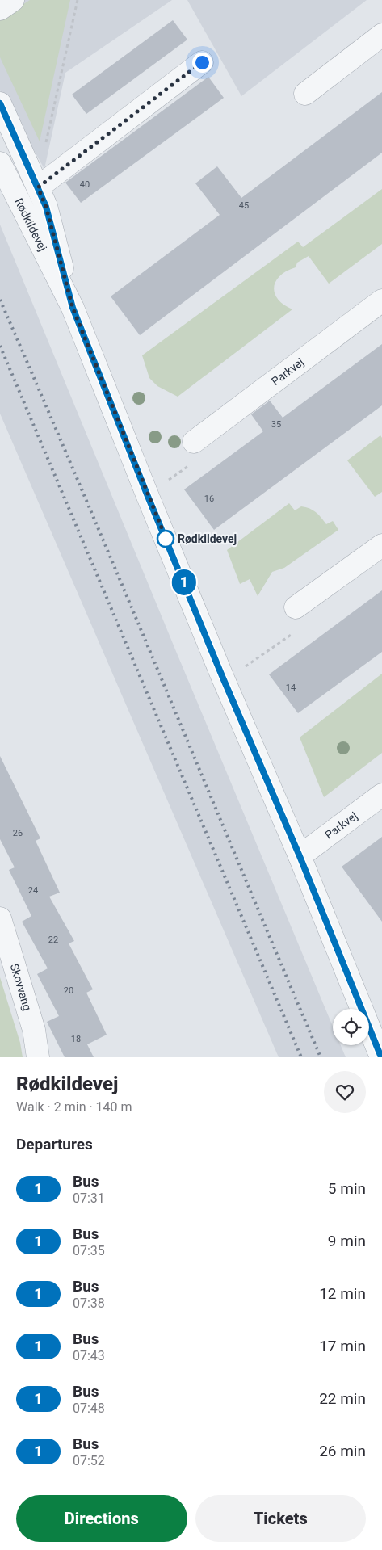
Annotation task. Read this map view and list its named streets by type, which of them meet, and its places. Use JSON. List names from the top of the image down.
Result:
{
  "streets": {
    "street": ["Rødkildevej", "Parkvej", "Skovvang"]
  },
  "crossings": [
    ["Rødkildevej", "Parkvej"]
  ],
  "places": ["Rødkildevej"],
  "lines": ["bus line 1"],
  "house_numbers": [
    "40",
    "45",
    "35",
    "16",
    "14",
    "26",
    "24",
    "22",
    "20",
    "18"
  ],
  "page": {
    "on_map": "1",
    "heading": [
      ["Rødkildevej", "Walk · 2 min · 140 m"],
      "Departures"
    ],
    "list": [
      {
        "mark": "1",
        "name": "Bus",
        "note": "07:31",
        "value": "5 min"
      },
      {
        "mark": "1",
        "name": "Bus",
        "note": "07:35",
        "value": "9 min"
      },
      {
        "mark": "1",
        "name": "Bus",
        "note": "07:38",
        "value": "12 min"
      },
      {
        "mark": "1",
        "name": "Bus",
        "note": "07:43",
        "value": "17 min"
      },
      {
        "mark": "1",
        "name": "Bus",
        "note": "07:48",
        "value": "22 min"
      },
      {
        "mark": "1",
        "name": "Bus",
        "note": "07:52",
        "value": "26 min"
      }
    ],
    "buttons": ["Directions", "Tickets"]
  }
}
